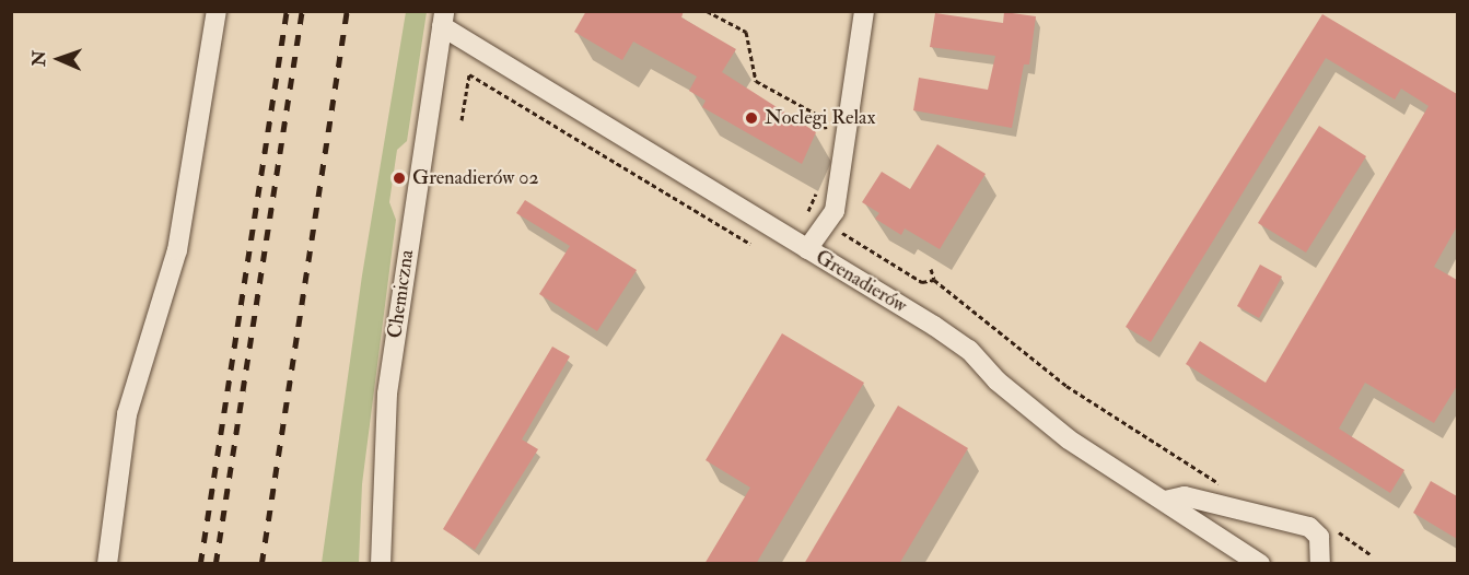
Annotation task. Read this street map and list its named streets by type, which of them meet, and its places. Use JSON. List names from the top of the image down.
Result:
{
  "streets": {
    "street": ["Grenadierów", "Chemiczna"]
  },
  "crossings": [
    ["Grenadierów", "Chemiczna"]
  ],
  "places": ["Noclegi Relax", "Grenadierów 02"],
  "north": "left"
}
